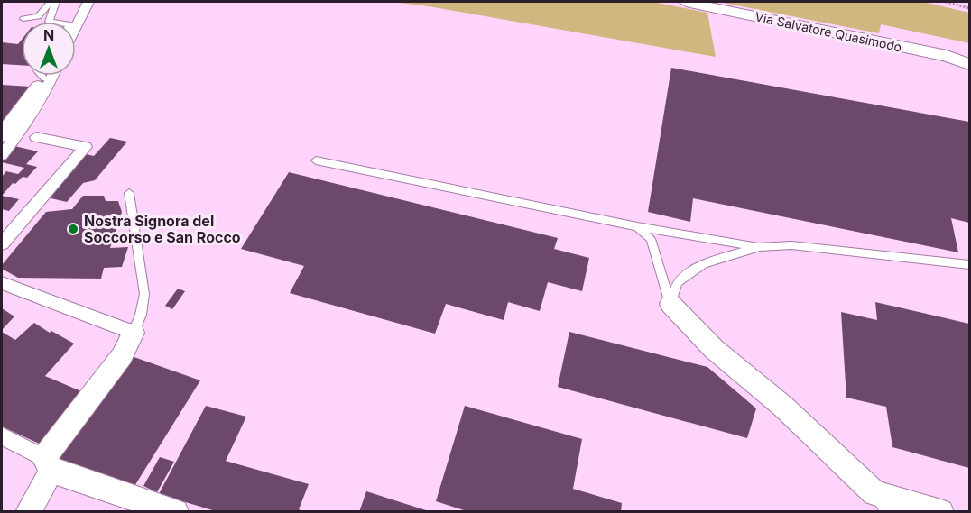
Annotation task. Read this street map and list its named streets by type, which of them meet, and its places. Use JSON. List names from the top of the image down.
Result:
{
  "streets": {
    "street": ["Via Salvatore Quasimodo"]
  },
  "places": ["Nostra Signora del Soccorso e San Rocco"],
  "north": "top"
}
